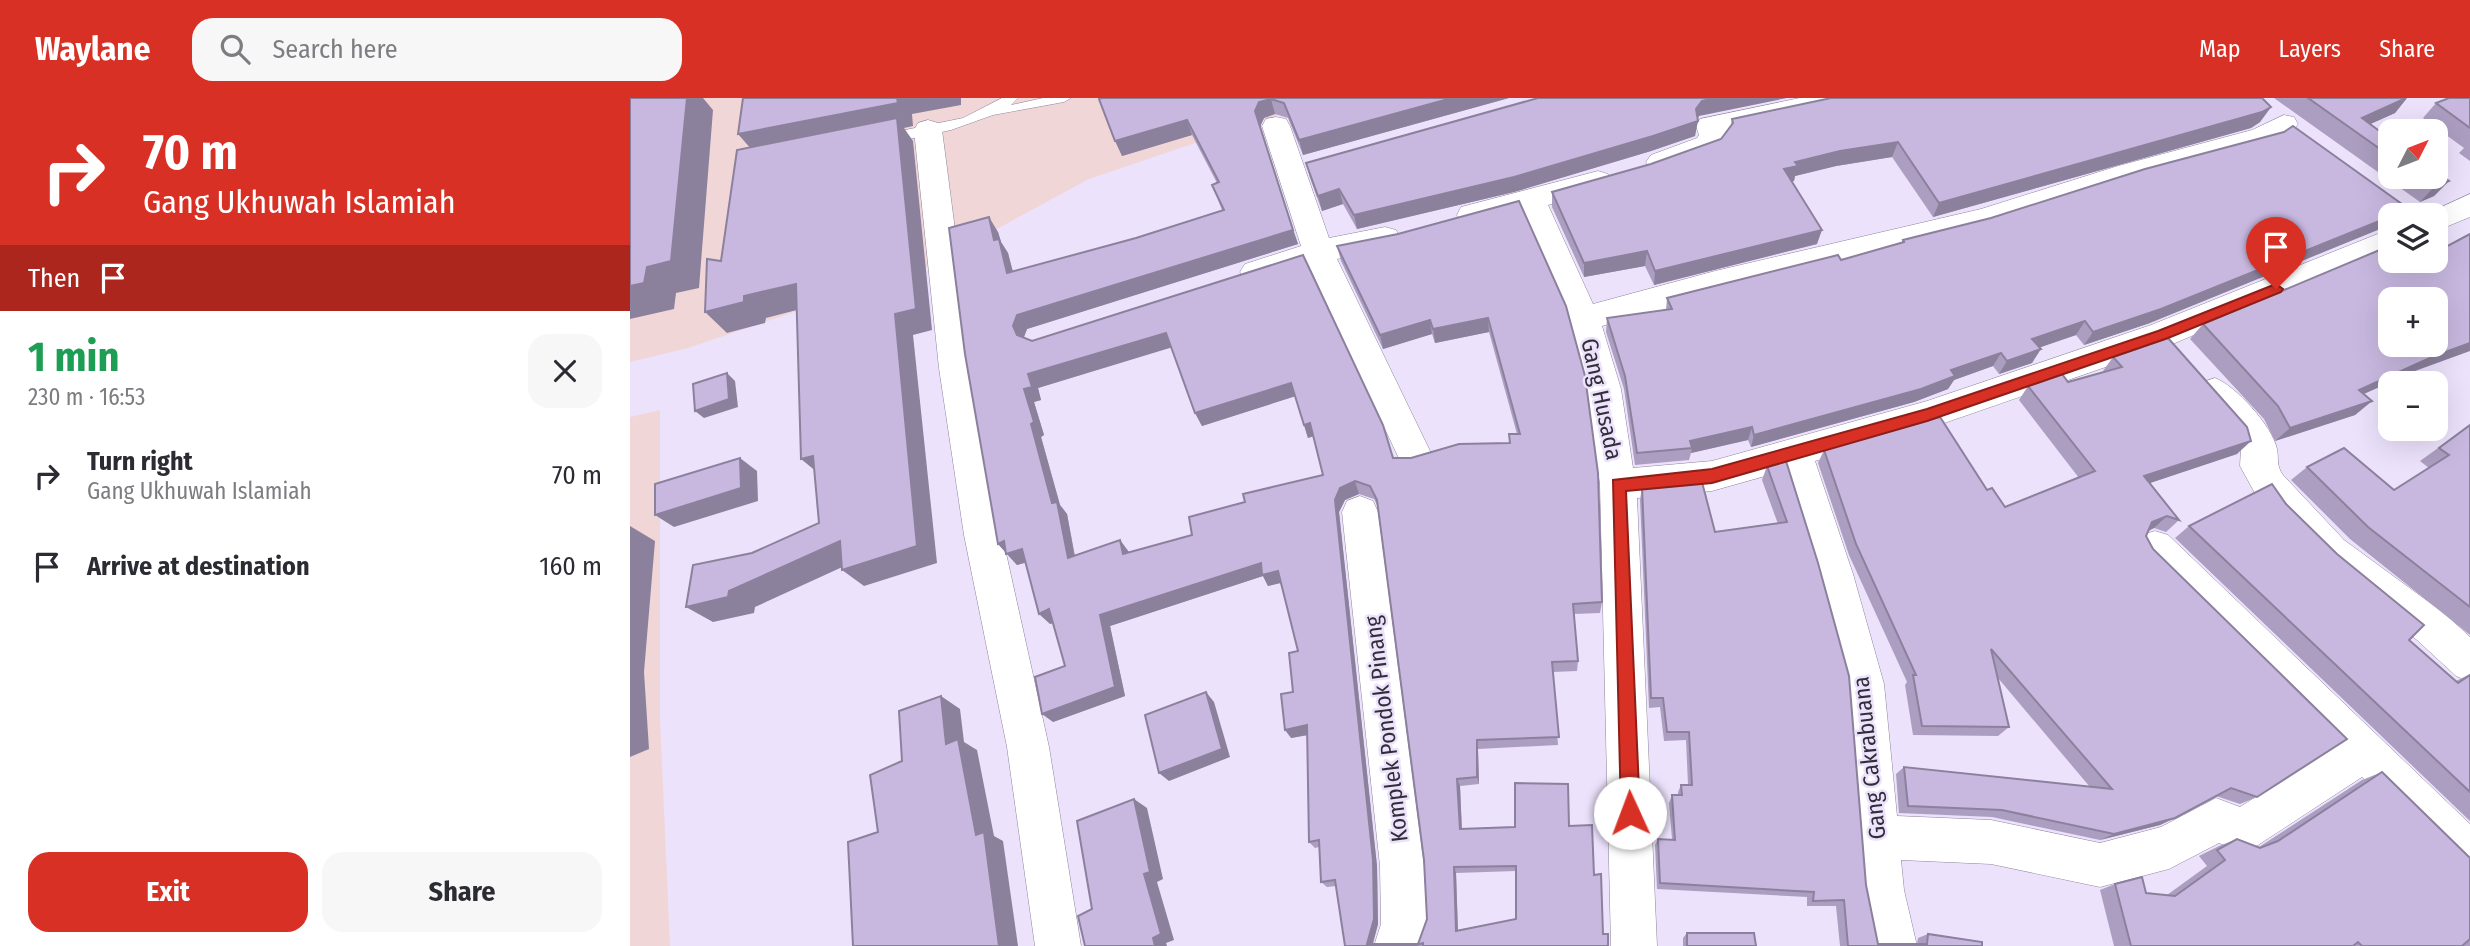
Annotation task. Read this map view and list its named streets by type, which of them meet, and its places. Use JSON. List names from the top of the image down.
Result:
{
  "streets": {
    "street": ["Gang Husada", "Komplek Pondok Pinang", "Gang Cakrabuana"]
  },
  "north": "top right",
  "page": {
    "header": "Waylane",
    "search": "Search here",
    "nav": ["Map", "Layers", "Share"],
    "turn": ["70 m", "Gang Ukhuwah Islamiah"],
    "map_buttons": ["+", "−"],
    "then": "Then",
    "heading": ["1 min", "230 m · 16:53"],
    "list": [
      {
        "name": "Turn right",
        "note": "Gang Ukhuwah Islamiah",
        "value": "70 m"
      },
      {
        "name": "Arrive at destination",
        "value": "160 m"
      }
    ],
    "buttons": ["Exit", "Share"]
  }
}
